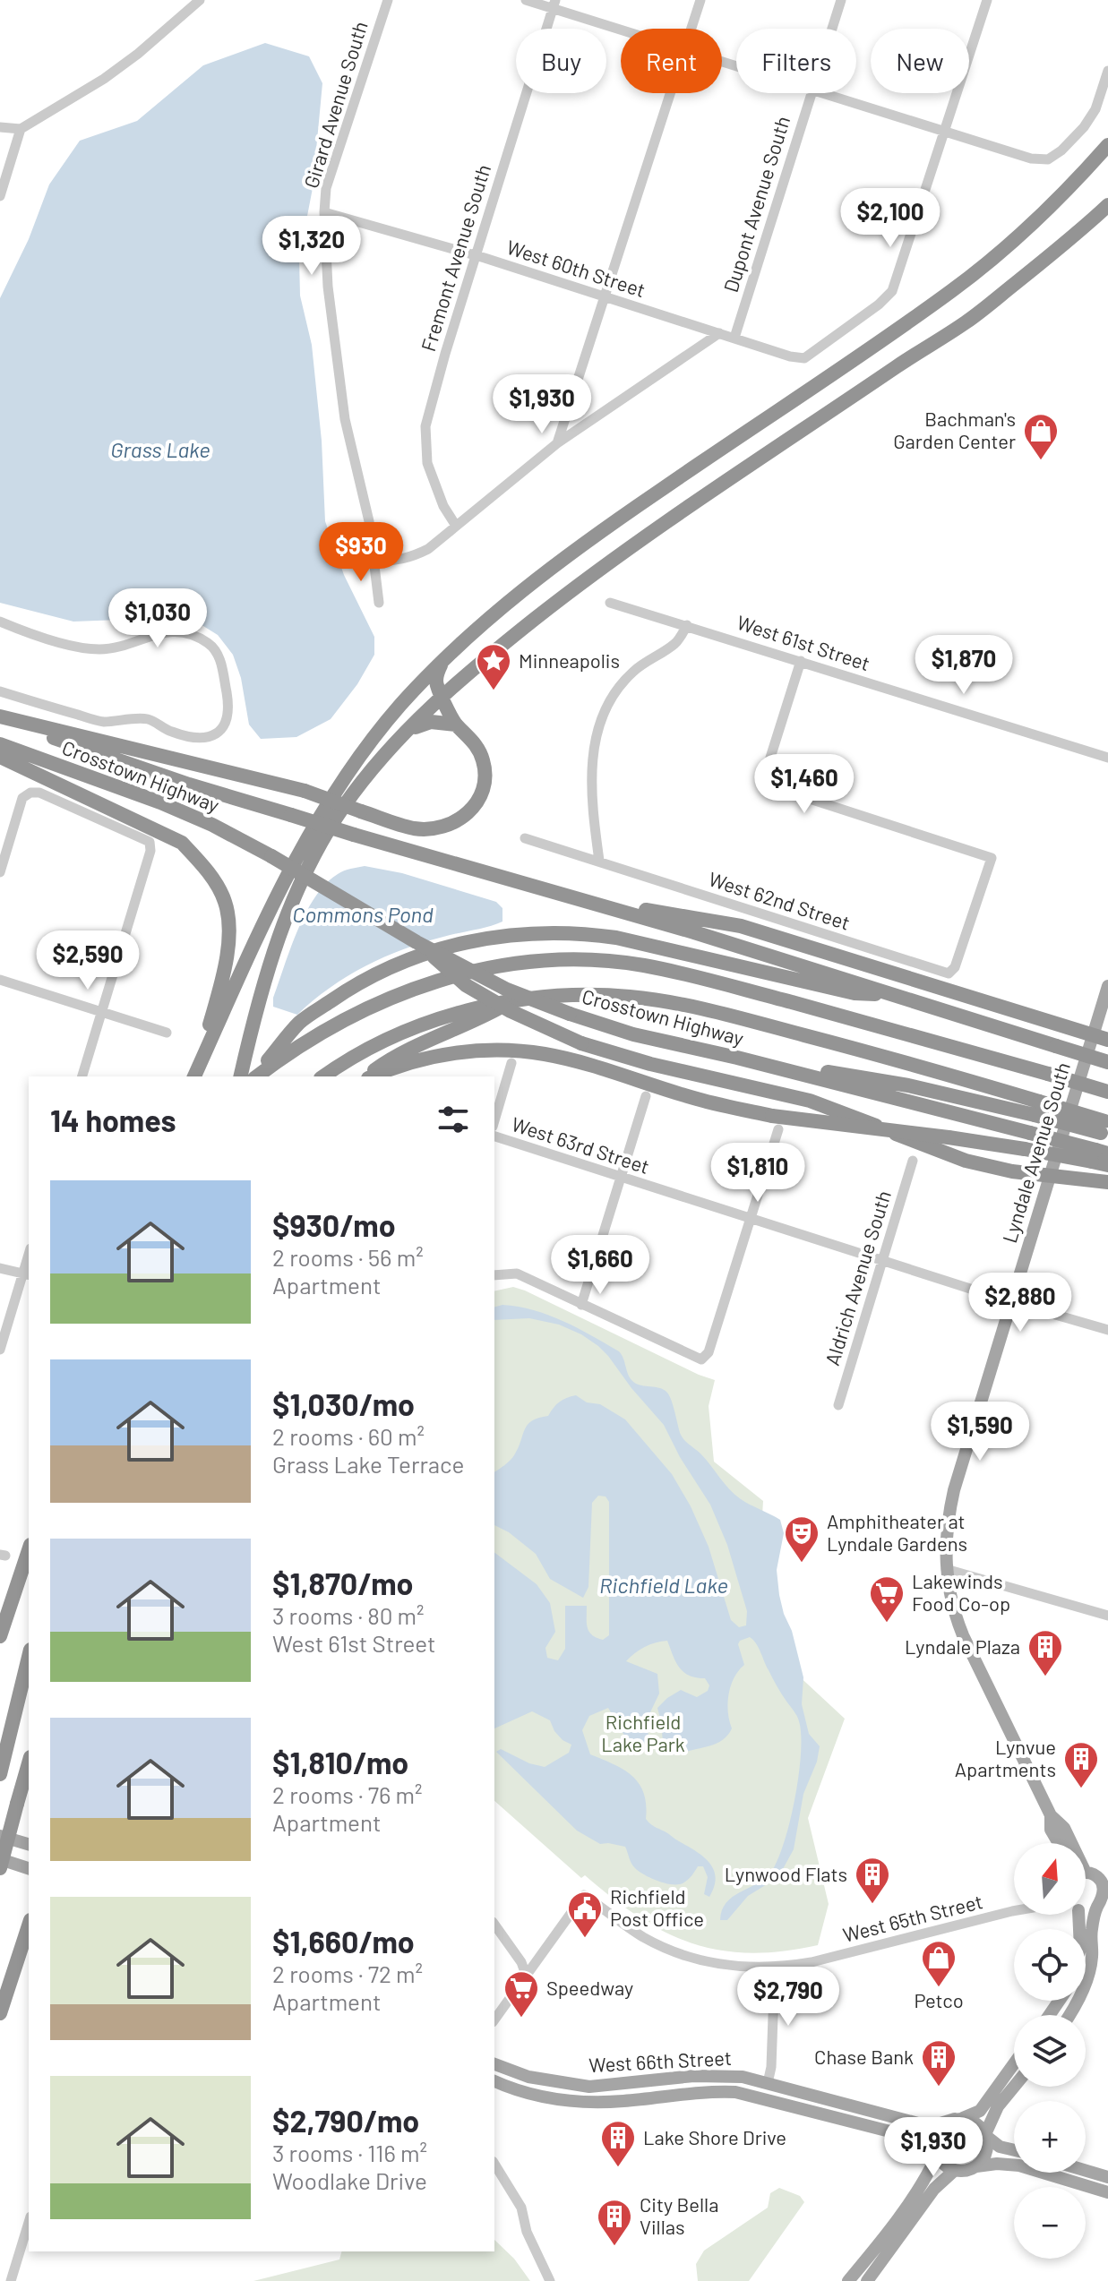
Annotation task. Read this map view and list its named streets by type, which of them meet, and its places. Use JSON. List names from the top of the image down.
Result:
{
  "streets": {
    "highway": ["Crosstown Highway"],
    "main road": ["Lyndale Avenue South", "West 66th Street"],
    "street": [
      "Girard Avenue South",
      "Dupont Avenue South",
      "Fremont Avenue South",
      "West 60th Street",
      "West 61st Street",
      "West 62nd Street",
      "West 63rd Street",
      "Aldrich Avenue South",
      "West 65th Street"
    ]
  },
  "crossings": [
    ["Girard Avenue South", "West 60th Street"],
    ["Dupont Avenue South", "West 60th Street"],
    ["Fremont Avenue South", "West 60th Street"],
    ["West 61st Street", "West 62nd Street"],
    ["West 63rd Street", "Lyndale Avenue South"],
    ["West 63rd Street", "Aldrich Avenue South"]
  ],
  "water": ["Grass Lake", "Commons Pond", "Richfield Lake"],
  "parks": ["Richfield Lake Park"],
  "places": {
    "shop": ["Bachman's Garden Center", "Petco"],
    "place": ["Minneapolis"],
    "theatre": ["Amphitheater at Lyndale Gardens"],
    "supermarket": ["Lakewinds Food Co-op", "Speedway"],
    "building": [
      "Lyndale Plaza",
      "Lynvue Apartments",
      "Lynwood Flats",
      "Chase Bank",
      "Lake Shore Drive",
      "City Bella Villas"
    ],
    "public building": ["Richfield Post Office"]
  },
  "north": "top",
  "page": {
    "chip": [
      "Buy",
      "Rent",
      "Filters",
      "New"
    ],
    "price": [
      "$2,100",
      "$1,320",
      "$1,930",
      "$930",
      "$1,030",
      "$1,870",
      "$1,460",
      "$2,590",
      "$1,810",
      "$1,660",
      "$2,880",
      "$1,590",
      "$2,790",
      "$1,930"
    ],
    "heading": "14 homes",
    "list": [
      {
        "name": "$930/mo",
        "note": "2 rooms · 56 m² · Apartment"
      },
      {
        "name": "$1,030/mo",
        "note": "2 rooms · 60 m² · Grass Lake Terrace"
      },
      {
        "name": "$1,870/mo",
        "note": "3 rooms · 80 m² · West 61st Street"
      },
      {
        "name": "$1,810/mo",
        "note": "2 rooms · 76 m² · Apartment"
      },
      {
        "name": "$1,660/mo",
        "note": "2 rooms · 72 m² · Apartment"
      },
      {
        "name": "$2,790/mo",
        "note": "3 rooms · 116 m² · Woodlake Drive"
      }
    ],
    "map_buttons": ["+", "−"]
  }
}
